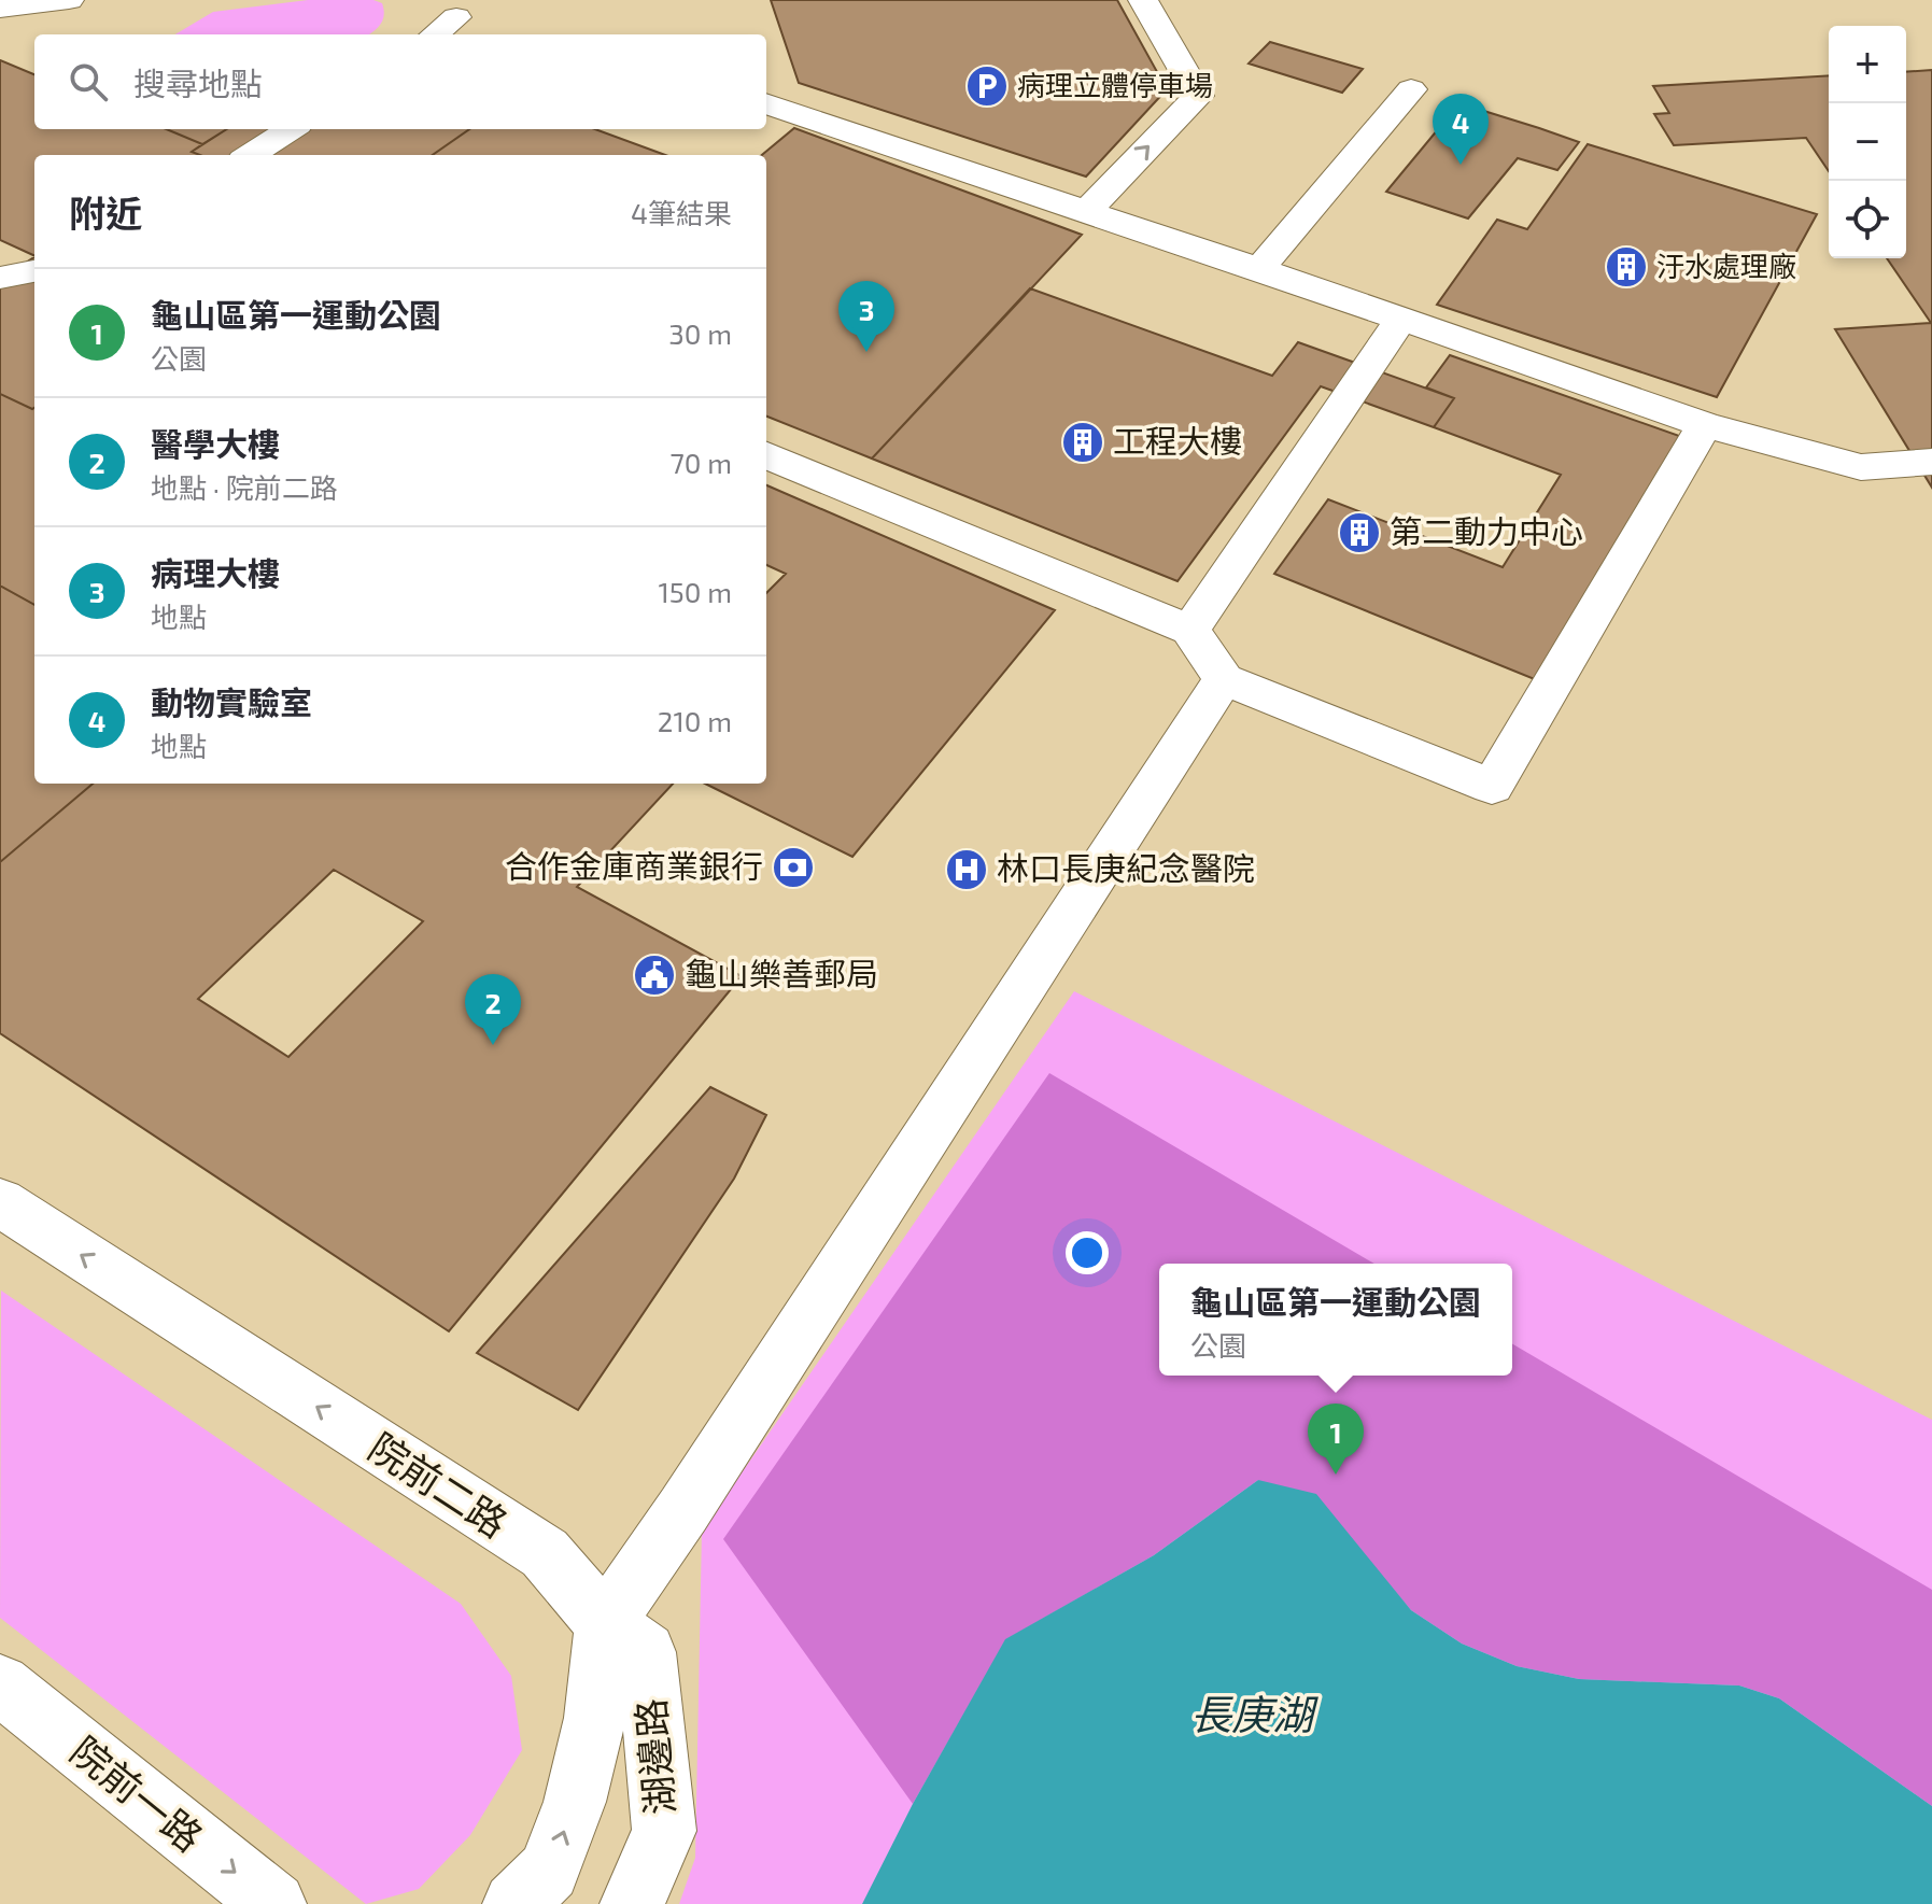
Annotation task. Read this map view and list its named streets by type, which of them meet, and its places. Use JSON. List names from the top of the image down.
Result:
{
  "streets": {
    "street": ["院前二路", "湖邊路", "院前一路"]
  },
  "crossings": [
    ["院前二路", "湖邊路"]
  ],
  "one_way": ["院前二路", "院前一路"],
  "water": ["長庚湖"],
  "places": {
    "parking": ["病理立體停車場"],
    "building": ["汙水處理廠", "工程大樓", "第二動力中心"],
    "bank": ["合作金庫商業銀行"],
    "hospital": ["林口長庚紀念醫院"],
    "public building": ["龜山樂善郵局"]
  },
  "page": {
    "map_buttons": ["+", "−"],
    "search": "搜尋地點",
    "pins": [
      "4",
      "3",
      "2",
      "1"
    ],
    "heading": ["附近", "4筆結果"],
    "list": [
      {
        "mark": "1",
        "name": "龜山區第一運動公園",
        "note": "公園",
        "value": "30 m"
      },
      {
        "mark": "2",
        "name": "醫學大樓",
        "note": "地點 · 院前二路",
        "value": "70 m"
      },
      {
        "mark": "3",
        "name": "病理大樓",
        "note": "地點",
        "value": "150 m"
      },
      {
        "mark": "4",
        "name": "動物實驗室",
        "note": "地點",
        "value": "210 m"
      }
    ],
    "popup": ["龜山區第一運動公園", "公園"]
  }
}
